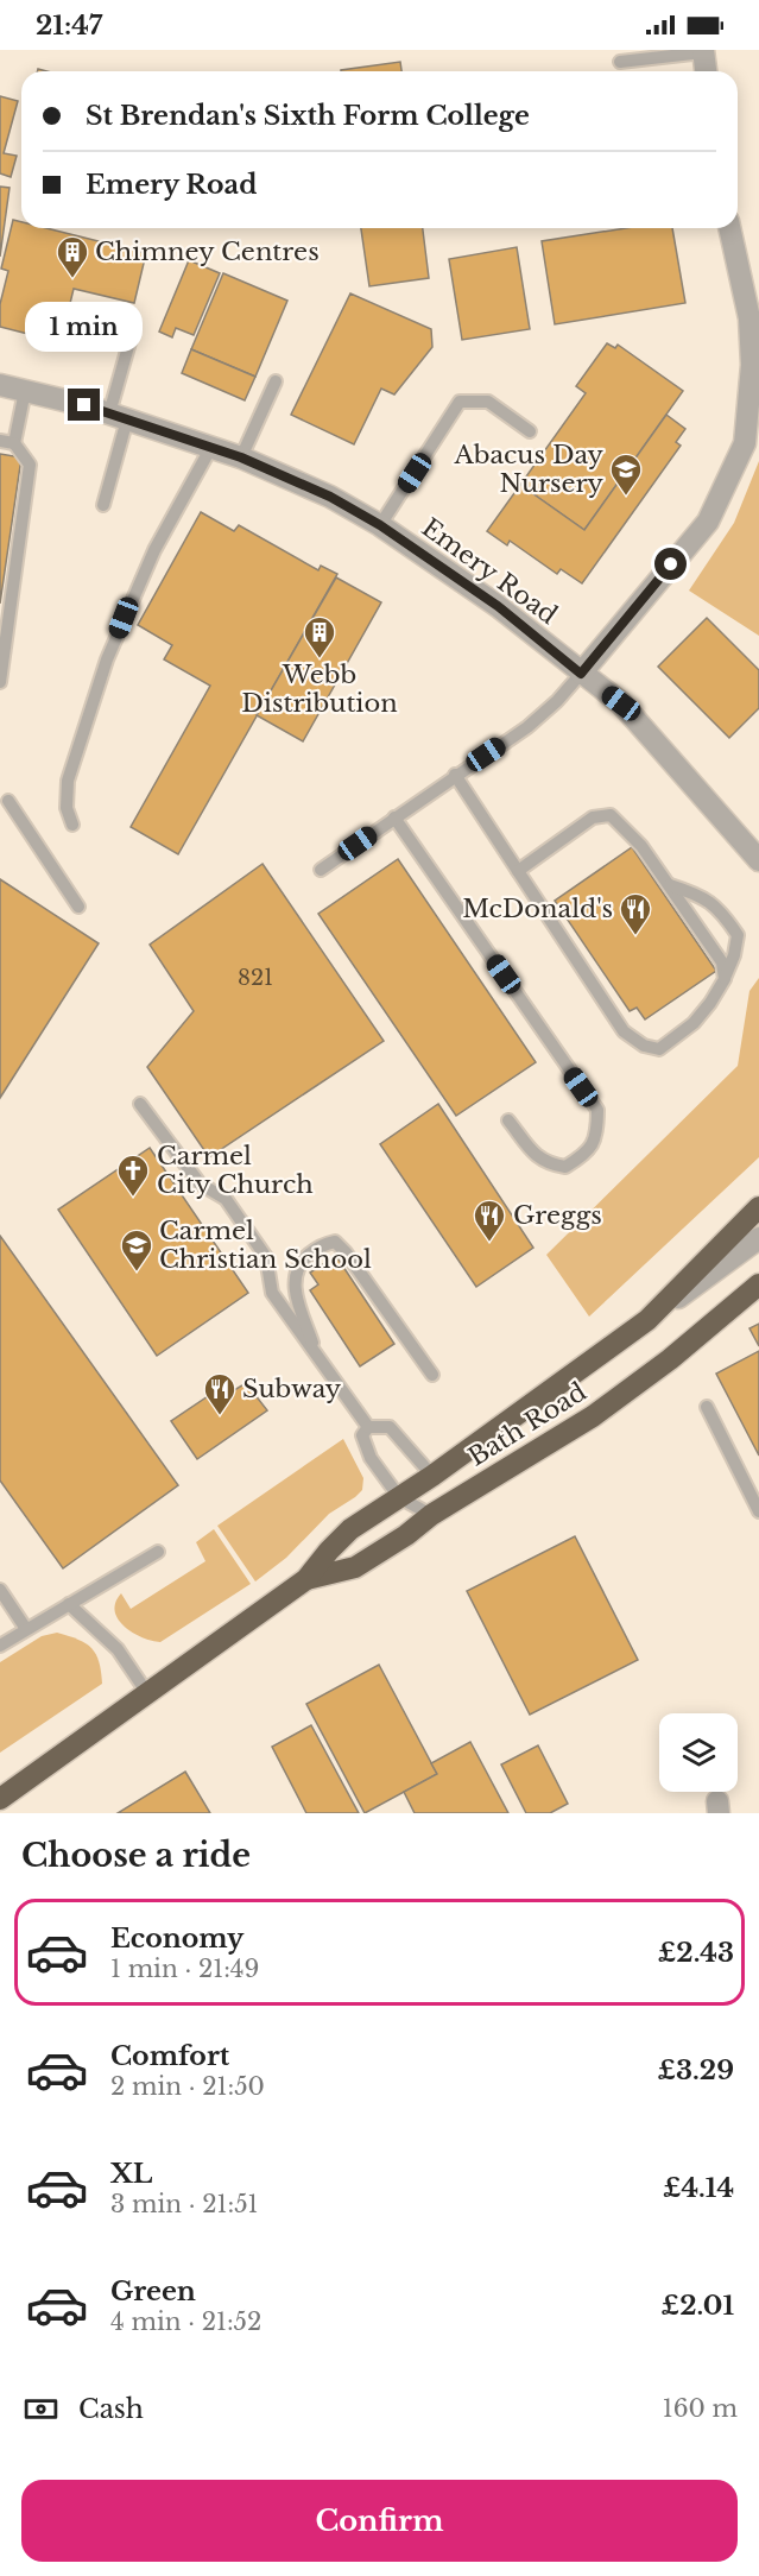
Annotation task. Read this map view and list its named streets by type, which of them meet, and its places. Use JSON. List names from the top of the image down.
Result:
{
  "streets": {
    "highway": ["Bath Road"],
    "street": ["Emery Road"]
  },
  "places": {
    "building": ["Chimney Centres", "Webb Distribution"],
    "school or university": ["Abacus Day Nursery", "Carmel Christian School"],
    "restaurant": ["McDonald's", "Greggs", "Subway"],
    "church": ["Carmel City Church"]
  },
  "house_numbers": ["821"],
  "page": {
    "status": "21:47",
    "banner": ["St Brendan's Sixth Form College", "Emery Road"],
    "bubble": "1 min",
    "heading": "Choose a ride",
    "list": [
      {
        "name": "Economy",
        "note": "1 min · 21:49",
        "value": "£2.43"
      },
      {
        "name": "Comfort",
        "note": "2 min · 21:50",
        "value": "£3.29"
      },
      {
        "name": "XL",
        "note": "3 min · 21:51",
        "value": "£4.14"
      },
      {
        "name": "Green",
        "note": "4 min · 21:52",
        "value": "£2.01"
      }
    ],
    "pay": ["Cash", "160 m"],
    "buttons": "Confirm"
  }
}
